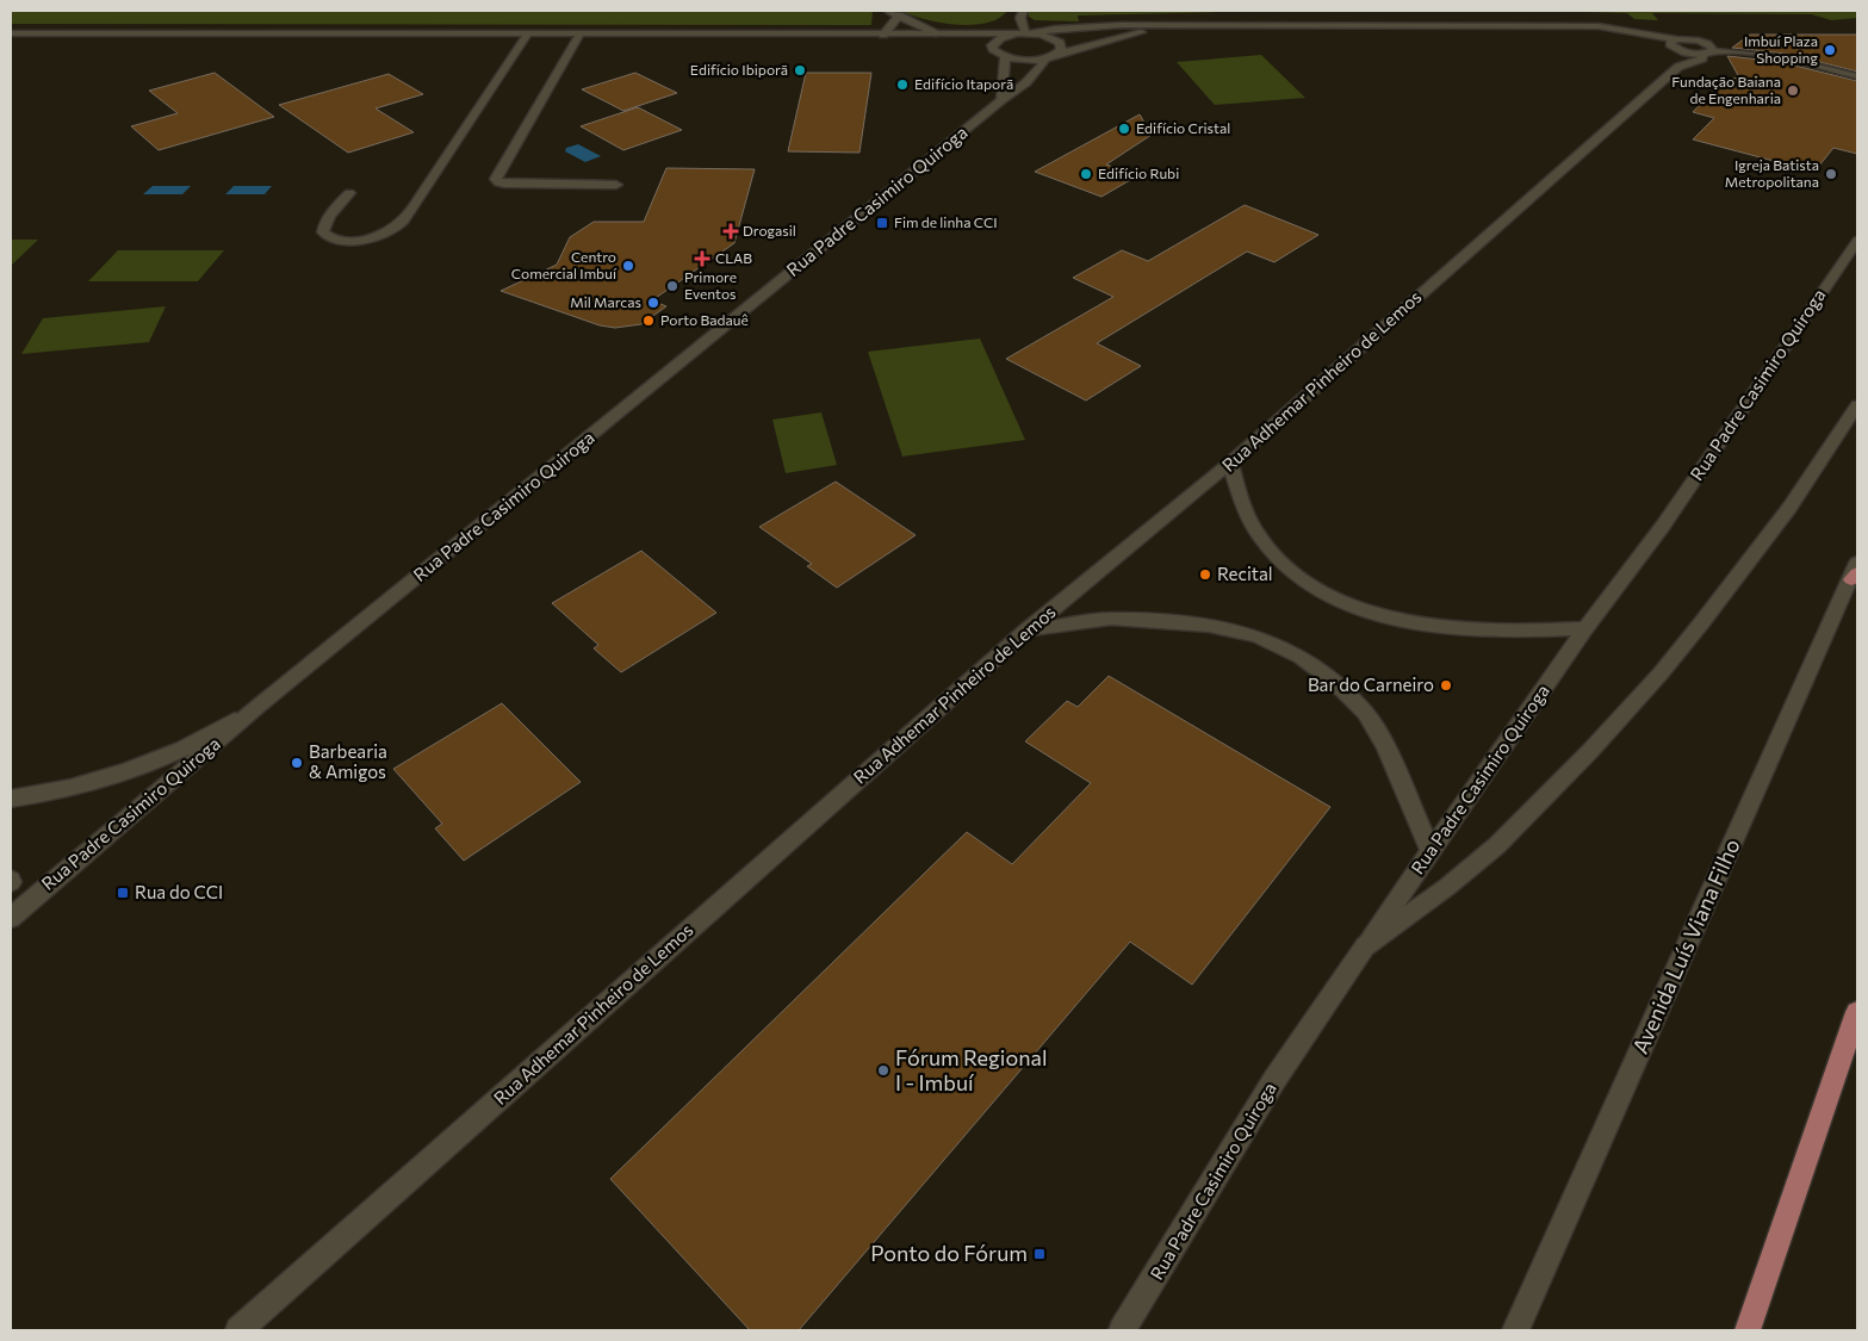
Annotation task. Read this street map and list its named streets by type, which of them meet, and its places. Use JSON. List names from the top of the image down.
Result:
{
  "streets": {
    "street": ["Rua Padre Casimiro Quiroga", "Rua Adhemar Pinheiro de Lemos", "Avenida Luís Viana Filho"]
  },
  "places": {
    "other": [
      "Imbuí Plaza Shopping",
      "Edifício Ibiporã",
      "Edifício Itaporã",
      "Fundação Baiana de Engenharia",
      "Edifício Cristal",
      "Edifício Rubi",
      "Igreja Batista Metropolitana",
      "Centro Comercial Imbuí",
      "Primore Eventos",
      "Mil Marcas",
      "Porto Badauê",
      "Recital",
      "Bar do Carneiro",
      "Barbearia & Amigos",
      "Fórum Regional I - Imbuí"
    ],
    "transit": ["Fim de linha CCI", "Rua do CCI", "Ponto do Fórum"],
    "health": ["Drogasil", "CLAB"]
  }
}
